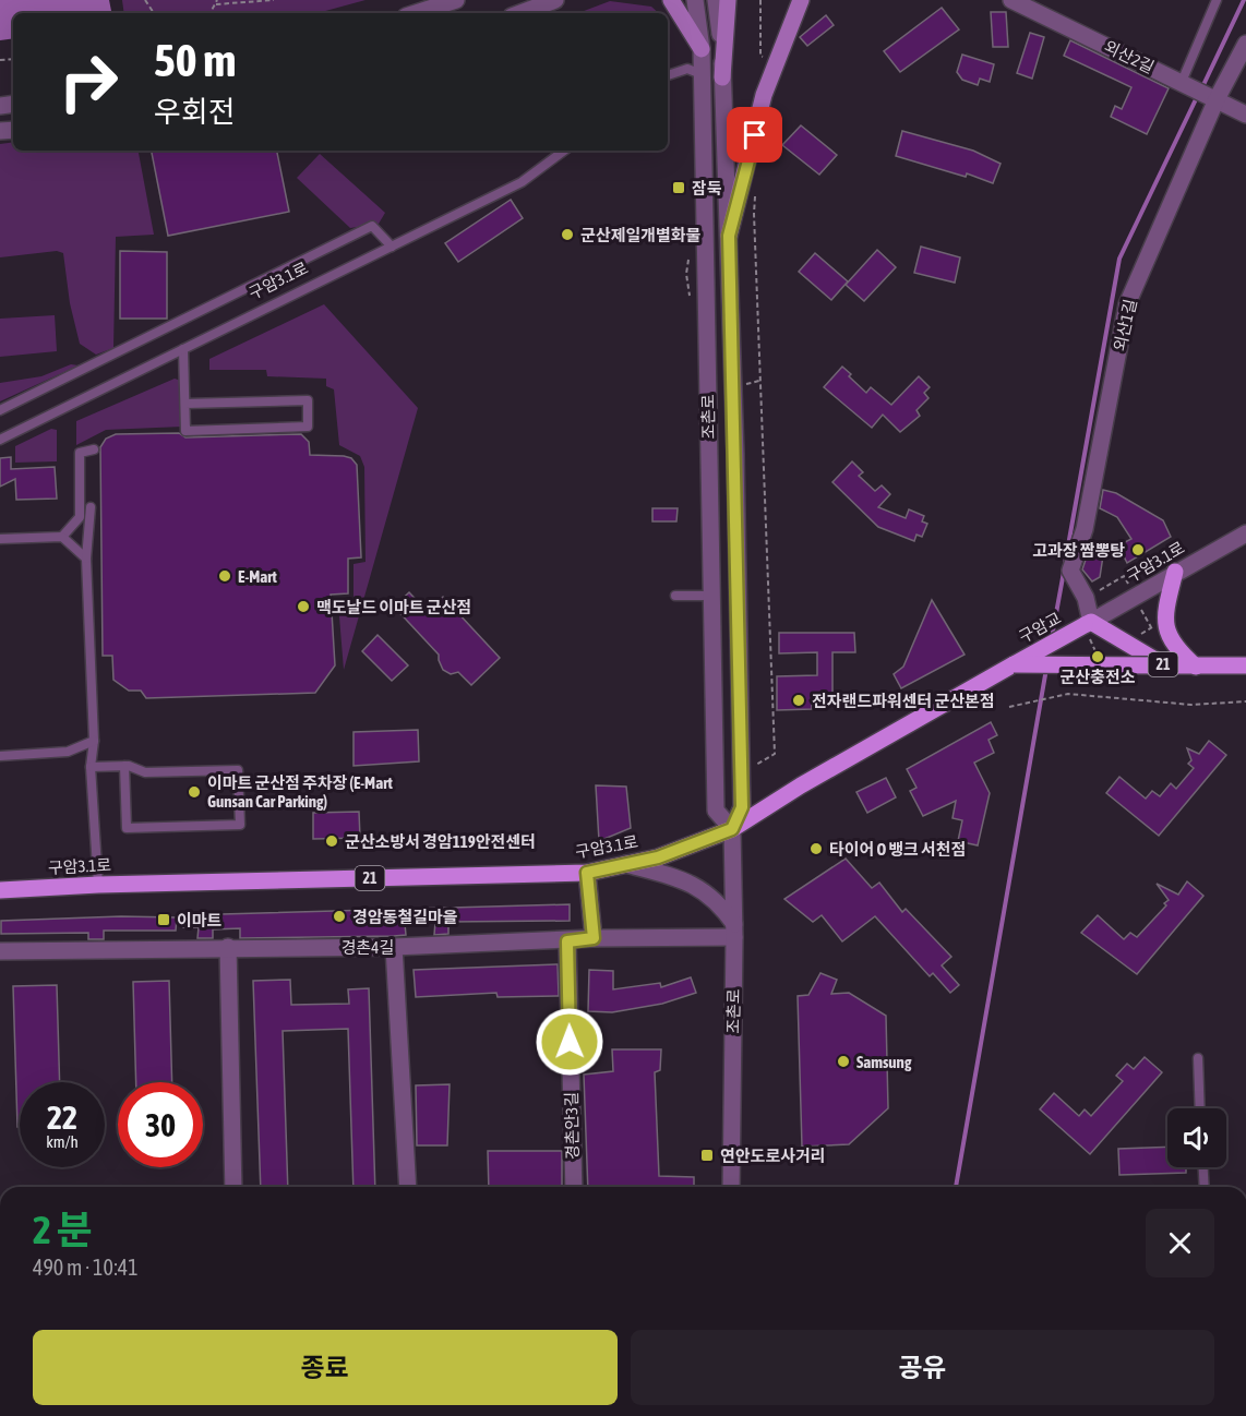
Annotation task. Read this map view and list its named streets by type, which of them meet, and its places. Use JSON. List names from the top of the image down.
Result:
{
  "streets": {
    "main road": ["구암3.1로", "구암교", "21"],
    "street": [
      "외산2길",
      "외산1길",
      "조촌로",
      "경촌4길",
      "경촌안3길"
    ]
  },
  "crossings": [
    ["외산2길", "외산1길"],
    ["구암3.1로", "외산1길"],
    ["구암3.1로", "조촌로"],
    ["구암3.1로", "구암교"],
    ["구암3.1로", "21"],
    ["외산1길", "구암교"],
    ["외산1길", "21"],
    ["조촌로", "경촌4길"],
    ["구암교", "21"],
    ["경촌4길", "경촌안3길"]
  ],
  "places": {
    "transit": ["잠둑", "이마트", "연안도로사거리"],
    "other": [
      "군산제일개별화물",
      "고과장 짬뽕탕",
      "E-Mart",
      "맥도날드 이마트 군산점",
      "군산충전소",
      "전자랜드파워센터 군산본점",
      "이마트 군산점 주차장 (E-Mart Gunsan Car Parking)",
      "군산소방서 경암119안전센터",
      "타이어 O 뱅크 서천점",
      "경암동철길마을",
      "Samsung"
    ]
  },
  "page": {
    "turn": ["50 m", "우회전"],
    "speed": "22 km/h",
    "limit": "30",
    "heading": ["2 분", "490 m · 10:41"],
    "buttons": ["종료", "공유"]
  }
}
